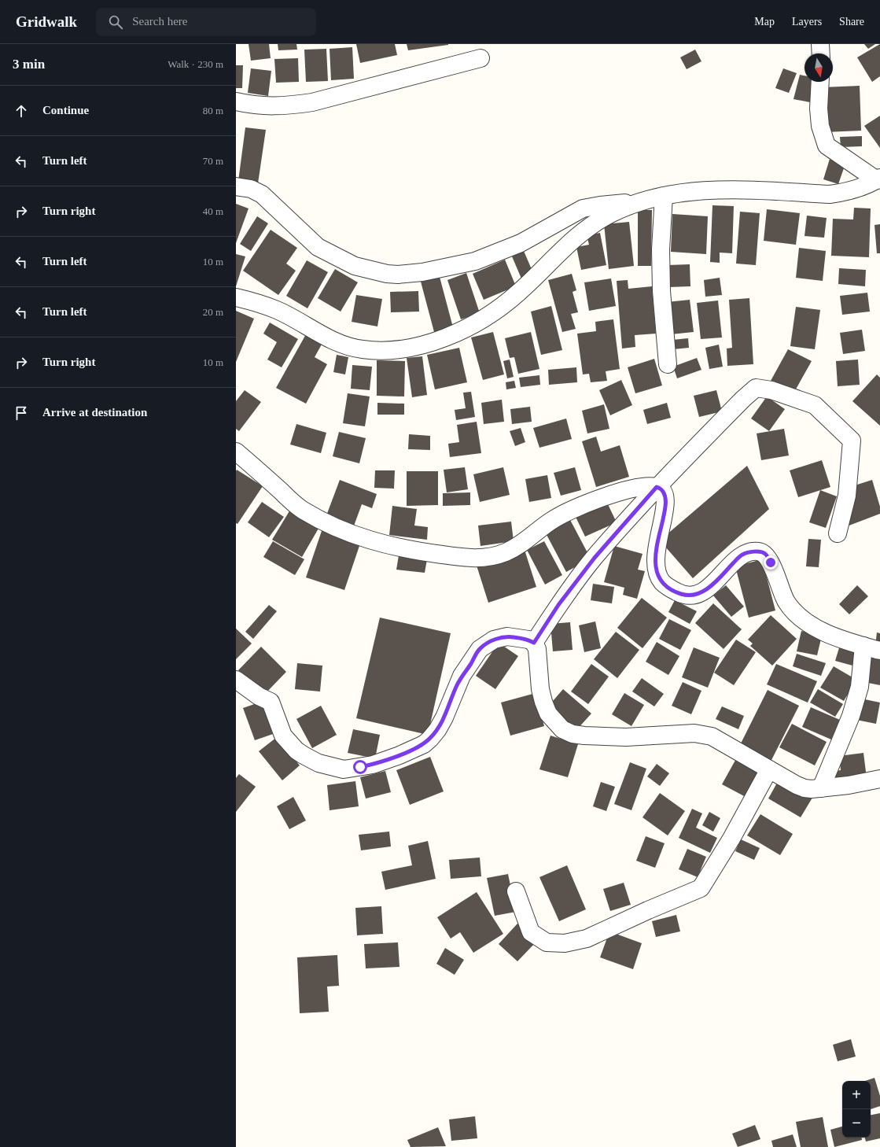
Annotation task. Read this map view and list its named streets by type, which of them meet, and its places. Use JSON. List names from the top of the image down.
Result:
{
  "north": "bottom",
  "page": {
    "header": "Gridwalk",
    "search": "Search here",
    "nav": ["Map", "Layers", "Share"],
    "heading": ["3 min", "Walk · 230 m"],
    "list": [
      ["Continue", "80 m"],
      ["Turn left", "70 m"],
      ["Turn right", "40 m"],
      ["Turn left", "10 m"],
      ["Turn left", "20 m"],
      ["Turn right", "10 m"],
      "Arrive at destination"
    ],
    "map_buttons": ["+", "−"]
  }
}
